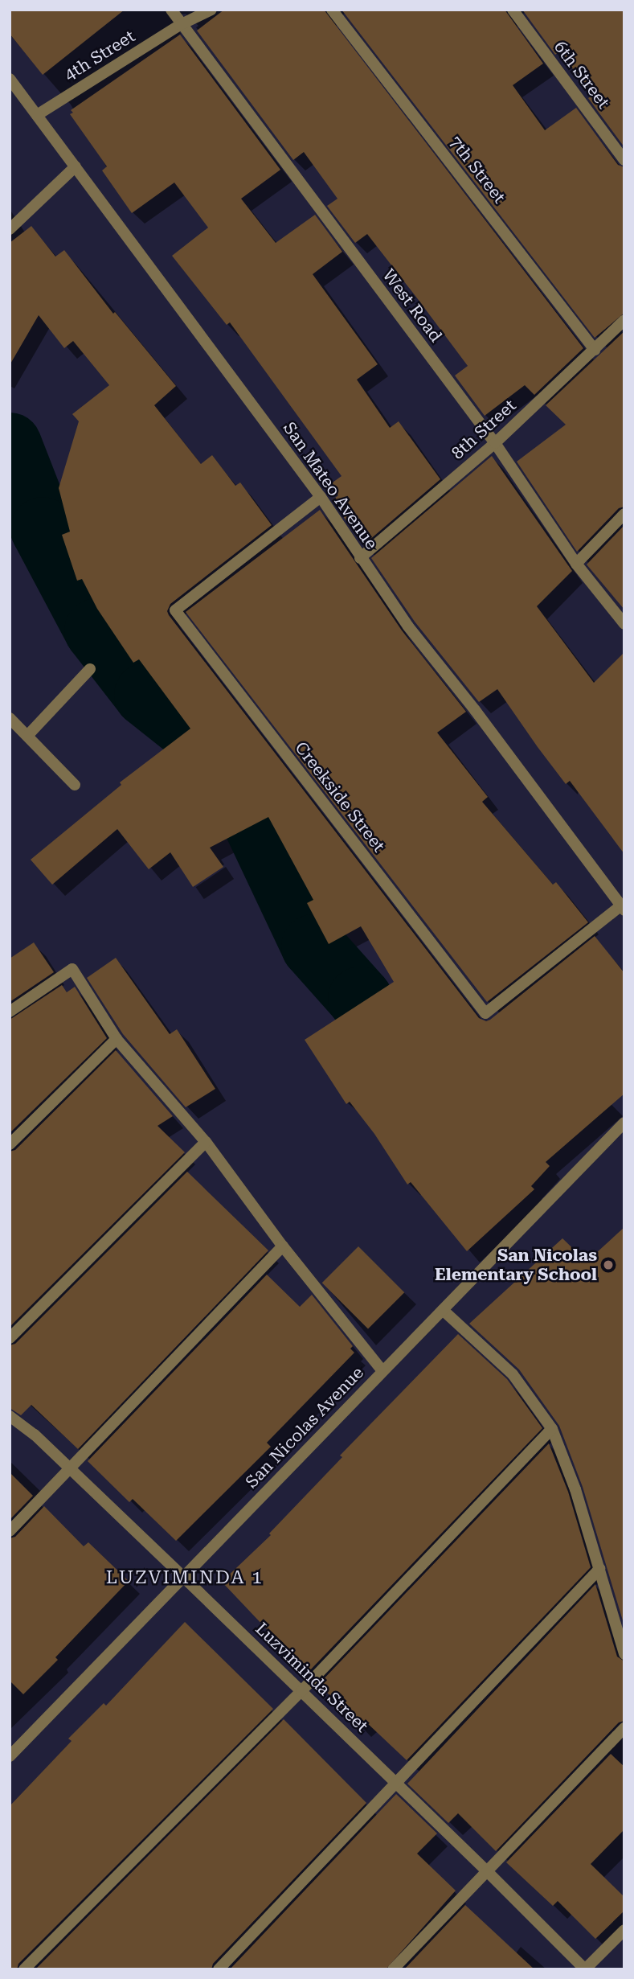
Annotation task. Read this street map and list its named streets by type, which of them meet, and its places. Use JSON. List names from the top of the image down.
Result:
{
  "streets": {
    "street": [
      "4th Street",
      "6th Street",
      "7th Street",
      "West Road",
      "8th Street",
      "San Mateo Avenue",
      "Creekside Street",
      "San Nicolas Avenue",
      "Luzviminda Street"
    ]
  },
  "crossings": [
    ["4th Street", "West Road"],
    ["4th Street", "San Mateo Avenue"],
    ["7th Street", "8th Street"],
    ["West Road", "8th Street"],
    ["8th Street", "San Mateo Avenue"],
    ["San Mateo Avenue", "Creekside Street"],
    ["San Nicolas Avenue", "Luzviminda Street"]
  ],
  "districts": ["LUZVIMINDA 1"],
  "places": ["San Nicolas Elementary School"]
}
